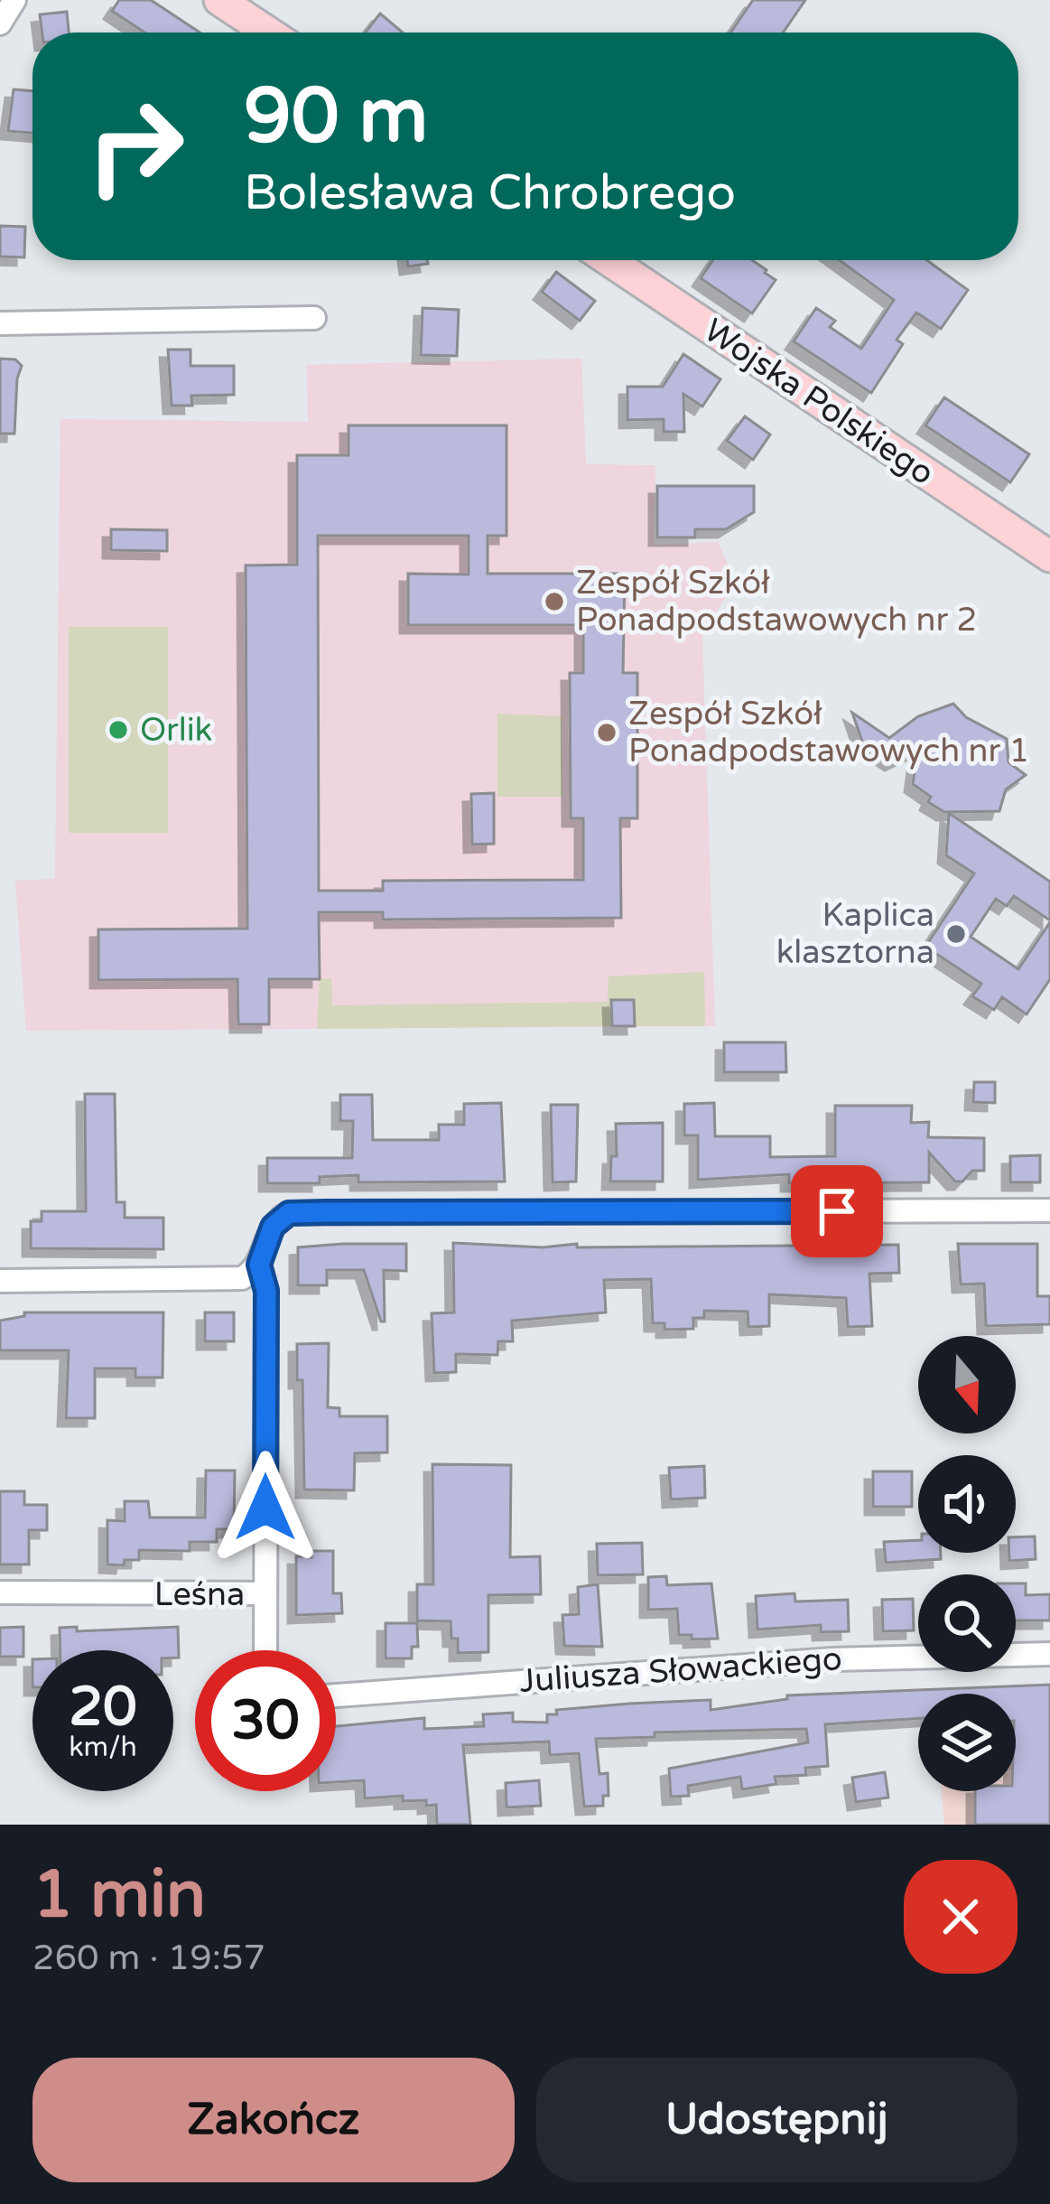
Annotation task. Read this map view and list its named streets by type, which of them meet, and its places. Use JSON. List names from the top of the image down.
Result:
{
  "streets": {
    "main road": ["Wojska Polskiego"],
    "street": ["Leśna", "Juliusza Słowackiego"]
  },
  "places": [
    "Zespół Szkół Ponadpodstawowych nr 2",
    "Orlik",
    "Zespół Szkół Ponadpodstawowych nr 1",
    "Kaplica klasztorna"
  ],
  "north": "bottom",
  "page": {
    "turn": ["90 m", "Bolesława Chrobrego"],
    "speed": "20 km/h",
    "limit": "30",
    "heading": ["1 min", "260 m · 19:57"],
    "buttons": ["Zakończ", "Udostępnij"]
  }
}
